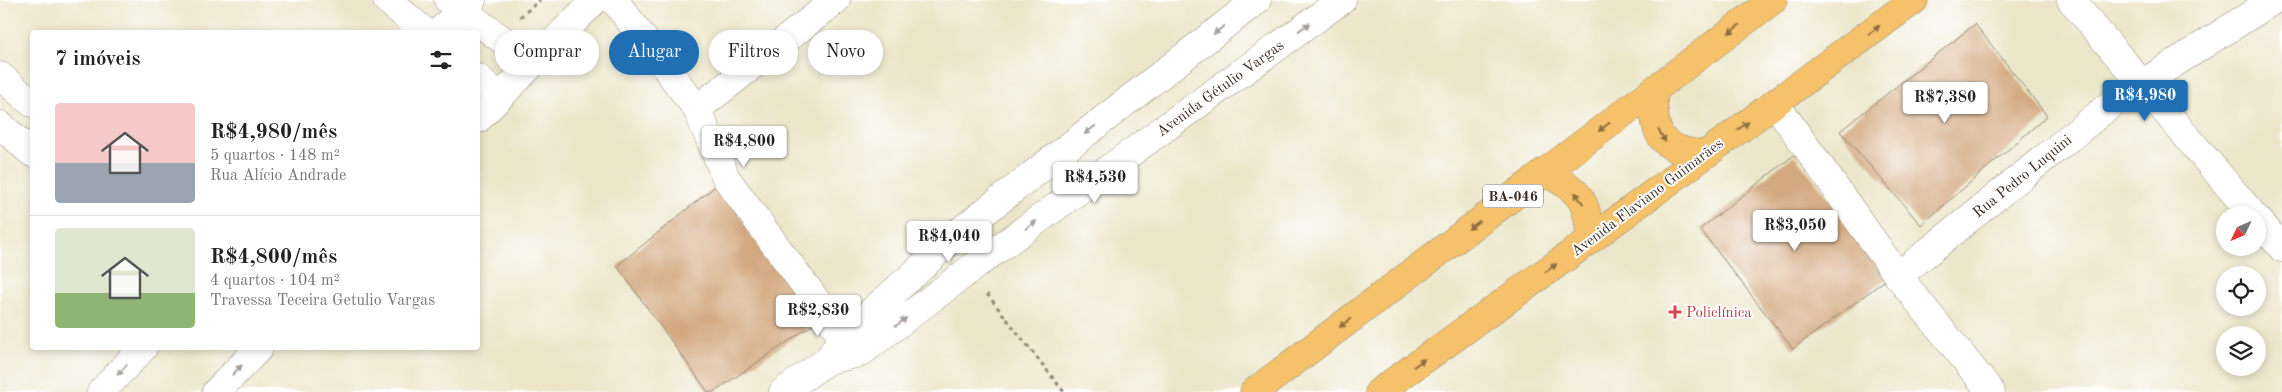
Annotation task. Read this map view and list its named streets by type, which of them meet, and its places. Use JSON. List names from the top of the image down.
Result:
{
  "streets": {
    "main road": ["BA-046", "Avenida Flaviano Guimarães"],
    "street": ["Avenida Gétulio Vargas", "Rua Pedro Luquini"]
  },
  "places": {
    "health": ["Policlínica"]
  },
  "north": "bottom left",
  "page": {
    "chip": [
      "Comprar",
      "Alugar",
      "Filtros",
      "Novo"
    ],
    "heading": "7 imóveis",
    "price": [
      "R$4,980",
      "R$7,380",
      "R$4,800",
      "R$4,530",
      "R$3,050",
      "R$4,040",
      "R$2,830"
    ],
    "list": [
      {
        "name": "R$4,980/mês",
        "note": "5 quartos · 148 m² · Rua Alício Andrade"
      },
      {
        "name": "R$4,800/mês",
        "note": "4 quartos · 104 m² · Travessa Teceira Getulio Vargas"
      }
    ]
  }
}
